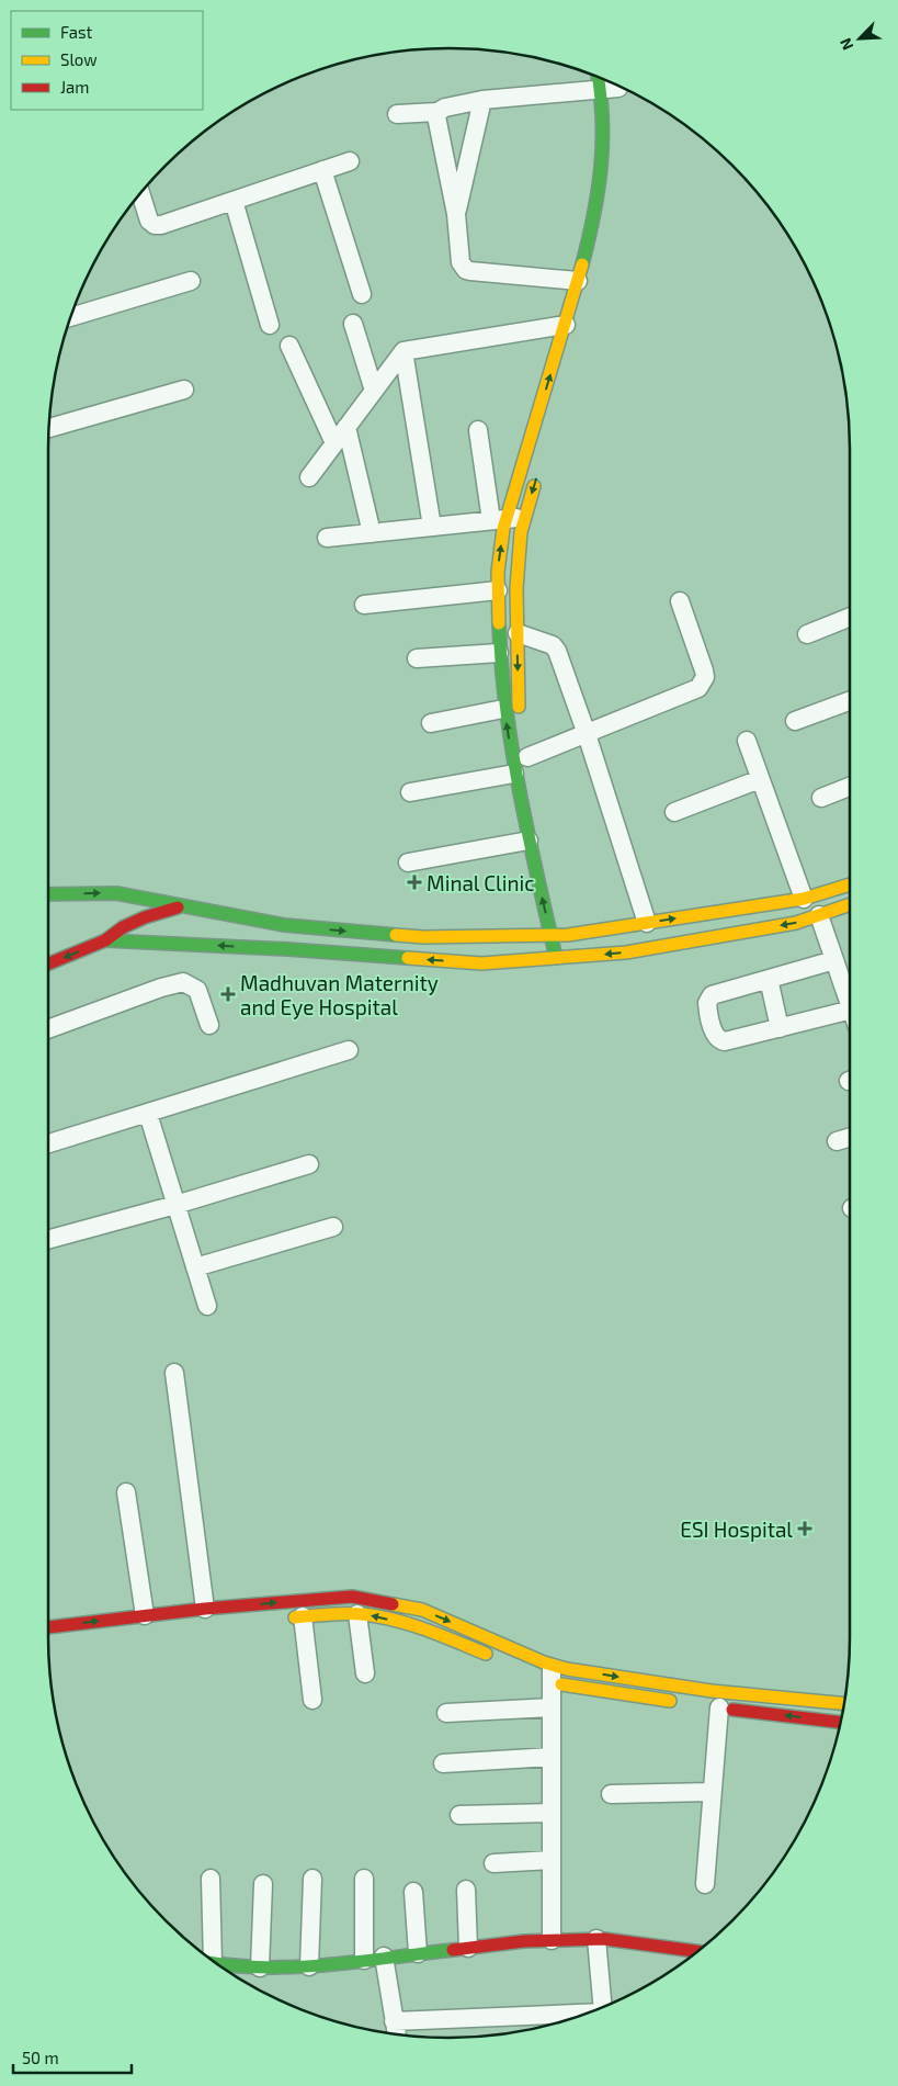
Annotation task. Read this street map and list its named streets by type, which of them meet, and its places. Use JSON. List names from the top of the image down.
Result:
{
  "places": {
    "health": ["Minal Clinic", "Madhuvan Maternity and Eye Hospital", "ESI Hospital"]
  },
  "legend": ["Fast", "Slow", "Jam"],
  "scale_bar": "50 m",
  "north": "bottom left"
}
